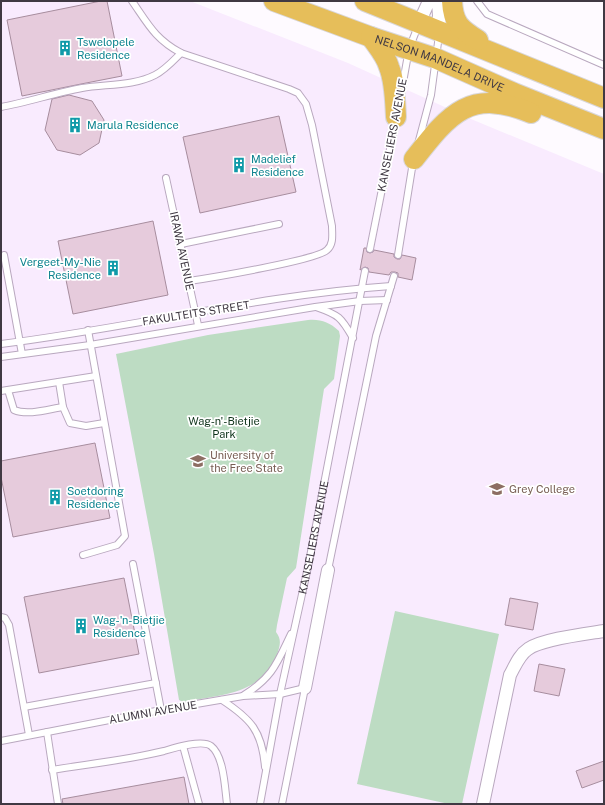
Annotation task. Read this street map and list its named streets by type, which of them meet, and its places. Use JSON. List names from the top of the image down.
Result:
{
  "streets": {
    "highway": ["NELSON MANDELA DRIVE"],
    "street": ["KANSELIERS AVENUE"],
    "lane": ["IRAWA AVENUE", "FAKULTEITS STREET", "ALUMNI AVENUE"]
  },
  "crossings": [
    ["NELSON MANDELA DRIVE", "KANSELIERS AVENUE"],
    ["KANSELIERS AVENUE", "FAKULTEITS STREET"],
    ["KANSELIERS AVENUE", "ALUMNI AVENUE"],
    ["IRAWA AVENUE", "FAKULTEITS STREET"]
  ],
  "parks": ["Wag-n'-Bietjie Park"],
  "places": {
    "building": [
      "Tswelopele Residence",
      "Marula Residence",
      "Madelief Residence",
      "Vergeet-My-Nie Residence",
      "Soetdoring Residence",
      "Wag-'n-Bietjie Residence"
    ],
    "school or university": ["University of the Free State", "Grey College"]
  }
}
